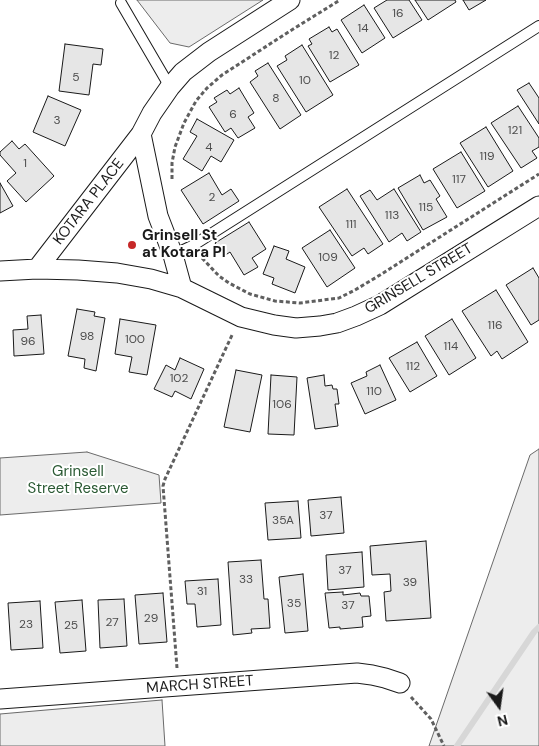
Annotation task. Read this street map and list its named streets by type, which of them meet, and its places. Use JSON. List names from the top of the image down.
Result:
{
  "streets": {
    "street": ["KOTARA PLACE", "GRINSELL STREET", "MARCH STREET"]
  },
  "crossings": [
    ["KOTARA PLACE", "GRINSELL STREET"]
  ],
  "parks": ["Grinsell Street Reserve"],
  "places": ["Grinsell St at Kotara Pl"],
  "house_numbers": [
    "16",
    "14",
    "12",
    "5",
    "10",
    "8",
    "6",
    "3",
    "121",
    "4",
    "119",
    "1",
    "117",
    "2",
    "115",
    "113",
    "111",
    "109",
    "116",
    "98",
    "100",
    "96",
    "114",
    "112",
    "102",
    "110",
    "106",
    "37",
    "35A",
    "37",
    "33",
    "39",
    "31",
    "35",
    "37",
    "29",
    "27",
    "23",
    "25"
  ],
  "north": "bottom"
}
